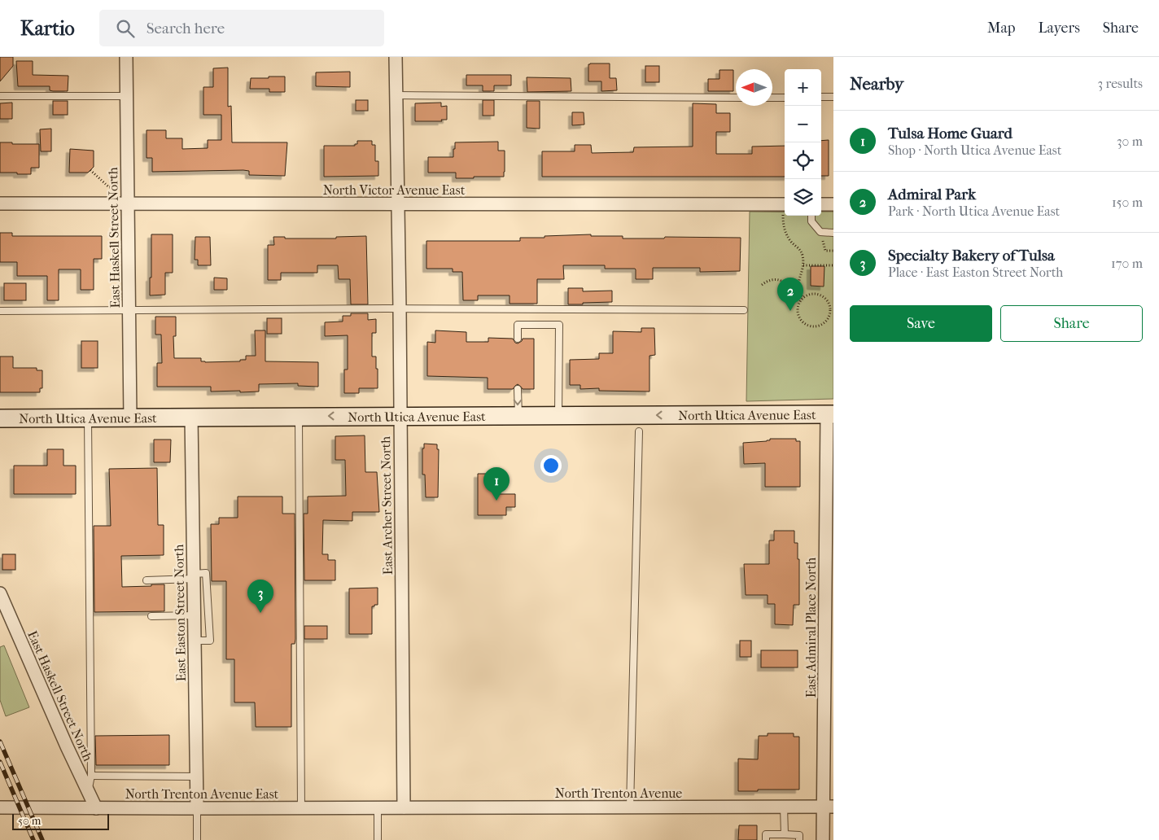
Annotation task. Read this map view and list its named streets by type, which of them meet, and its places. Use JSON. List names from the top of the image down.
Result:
{
  "streets": {
    "main road": ["North Utica Avenue East"],
    "street": [
      "North Victor Avenue East",
      "East Haskell Street North",
      "East Archer Street North",
      "East Easton Street North",
      "East Admiral Place North",
      "North Trenton Avenue",
      "North Trenton Avenue East"
    ]
  },
  "crossings": [
    ["North Victor Avenue East", "East Haskell Street North"],
    ["North Victor Avenue East", "East Archer Street North"],
    ["East Haskell Street North", "North Utica Avenue East"],
    ["East Haskell Street North", "North Trenton Avenue East"],
    ["North Utica Avenue East", "East Archer Street North"],
    ["North Utica Avenue East", "East Easton Street North"],
    ["North Utica Avenue East", "East Admiral Place North"],
    ["East Archer Street North", "North Trenton Avenue"],
    ["East Archer Street North", "North Trenton Avenue East"],
    ["East Easton Street North", "North Trenton Avenue East"],
    ["East Admiral Place North", "North Trenton Avenue"],
    ["North Trenton Avenue", "North Trenton Avenue East"]
  ],
  "one_way": ["North Utica Avenue East"],
  "scale_bar": "50 m",
  "north": "left",
  "page": {
    "header": "Kartio",
    "search": "Search here",
    "nav": ["Map", "Layers", "Share"],
    "heading": ["Nearby", "3 results"],
    "map_buttons": ["+", "−"],
    "list": [
      {
        "mark": "1",
        "name": "Tulsa Home Guard",
        "note": "Shop · North Utica Avenue East",
        "value": "30 m"
      },
      {
        "mark": "2",
        "name": "Admiral Park",
        "note": "Park · North Utica Avenue East",
        "value": "150 m"
      },
      {
        "mark": "3",
        "name": "Specialty Bakery of Tulsa",
        "note": "Place · East Easton Street North",
        "value": "170 m"
      }
    ],
    "pins": ["2", "1", "3"],
    "buttons": ["Save", "Share"],
    "scale": "50 m"
  }
}
